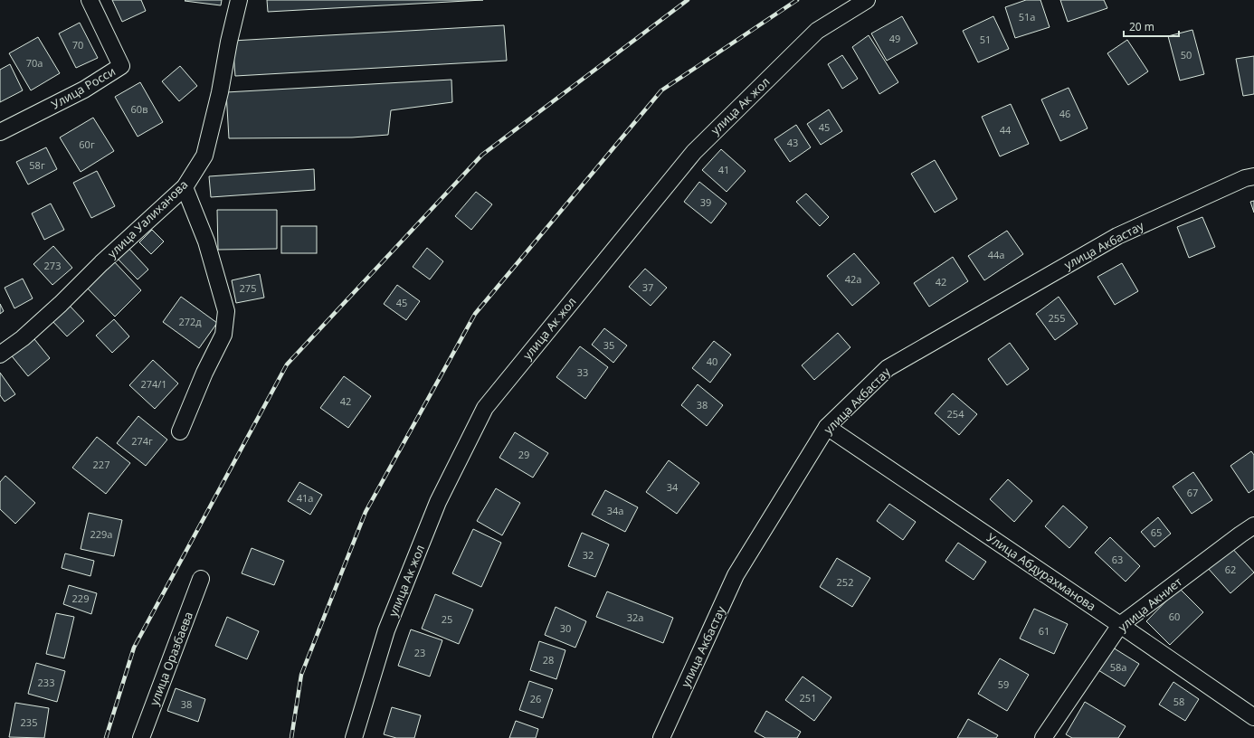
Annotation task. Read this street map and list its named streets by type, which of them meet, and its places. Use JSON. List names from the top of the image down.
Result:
{
  "streets": {
    "street": [
      "Улица Росси",
      "улица Ак жол",
      "улица Уалиханова",
      "улица Акбастау",
      "Улица Абдурахманова",
      "улица Акниет",
      "улица Оразбаева"
    ]
  },
  "crossings": [
    ["улица Акбастау", "Улица Абдурахманова"],
    ["Улица Абдурахманова", "улица Акниет"]
  ],
  "house_numbers": [
    "51а",
    "49",
    "51",
    "70",
    "50",
    "70а",
    "60в",
    "46",
    "45",
    "44",
    "43",
    "60г",
    "58г",
    "41",
    "39",
    "44а",
    "273",
    "42а",
    "42",
    "37",
    "275",
    "45",
    "255",
    "272д",
    "35",
    "40",
    "33",
    "274/1",
    "42",
    "38",
    "254",
    "274г",
    "29",
    "227",
    "34",
    "67",
    "41а",
    "34а",
    "65",
    "229а",
    "32",
    "63",
    "62",
    "252",
    "229",
    "60",
    "32а",
    "25",
    "30",
    "61",
    "23",
    "28",
    "58а",
    "233",
    "59",
    "251",
    "26",
    "58",
    "38",
    "235"
  ],
  "scale_bar": "20 m"
}
